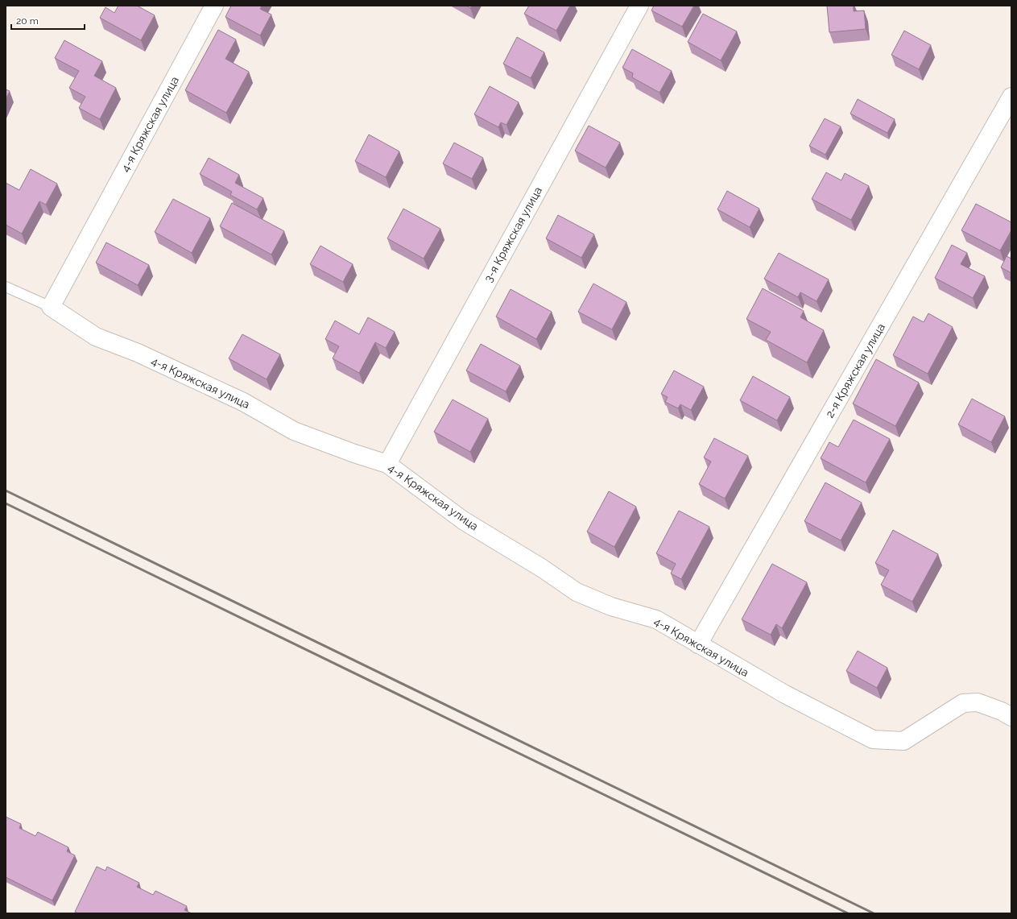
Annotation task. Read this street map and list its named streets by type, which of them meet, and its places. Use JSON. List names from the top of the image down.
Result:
{
  "streets": {
    "street": ["4-я Кряжская улица", "3-я Кряжская улица", "2-я Кряжская улица"]
  },
  "crossings": [
    ["4-я Кряжская улица", "3-я Кряжская улица"],
    ["4-я Кряжская улица", "2-я Кряжская улица"]
  ],
  "scale_bar": "20 m"
}
